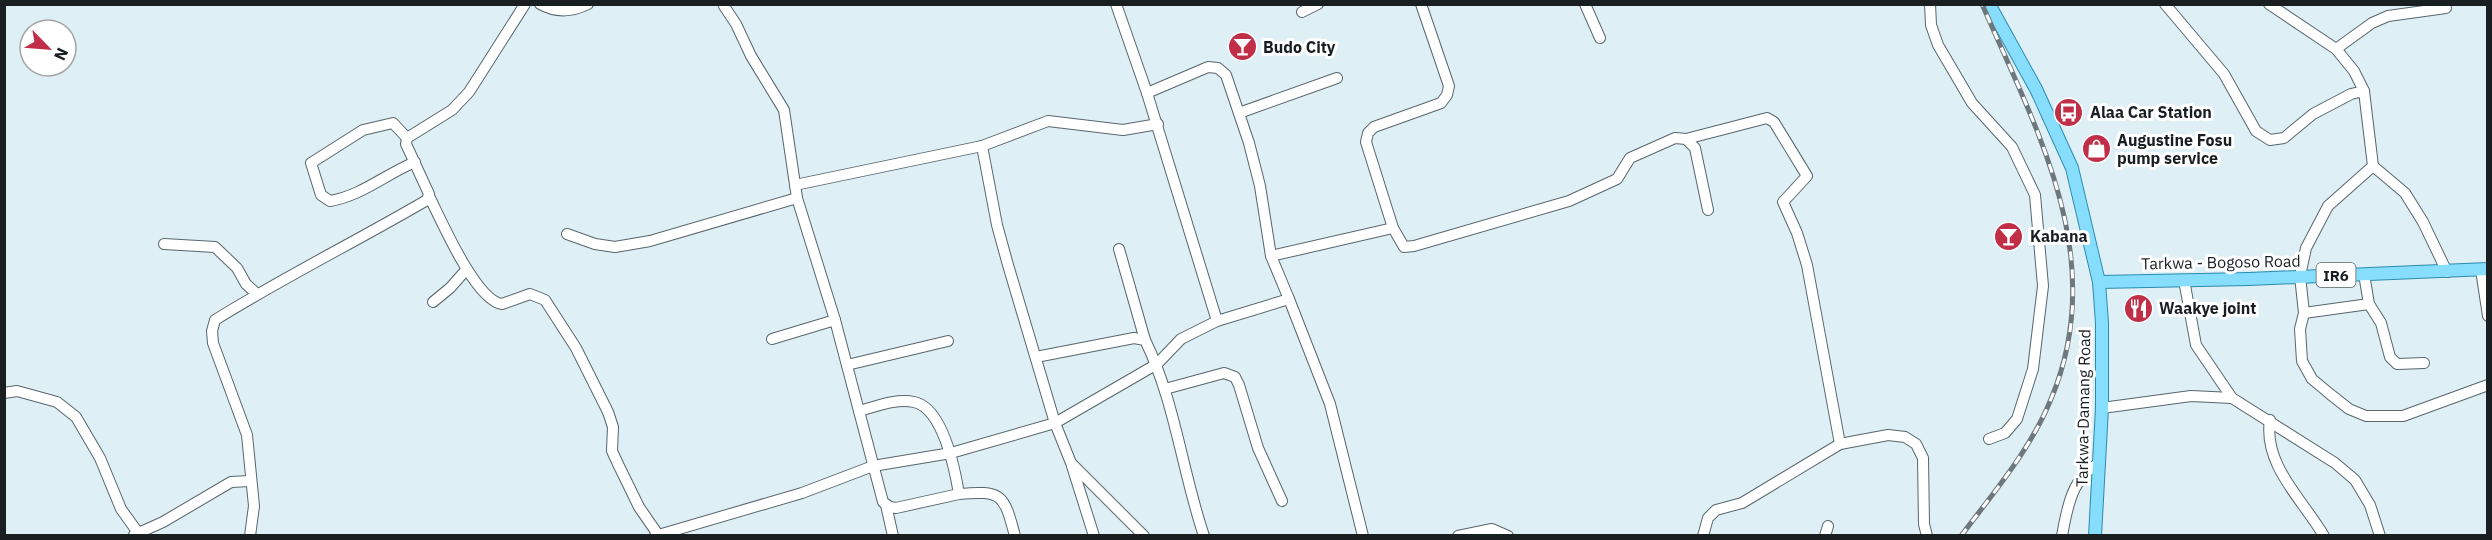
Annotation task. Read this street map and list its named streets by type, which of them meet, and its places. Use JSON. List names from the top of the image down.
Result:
{
  "streets": {
    "main road": ["Tarkwa - Bogoso Road", "IR6", "Tarkwa-Damang Road"]
  },
  "crossings": [
    ["Tarkwa - Bogoso Road", "Tarkwa-Damang Road"]
  ],
  "places": {
    "bar": ["Budo City", "Kabana"],
    "bus stop": ["Alaa Car Station"],
    "shop": ["Augustine Fosu pump service"],
    "restaurant": ["Waakye joint"]
  },
  "north": "bottom right"
}
